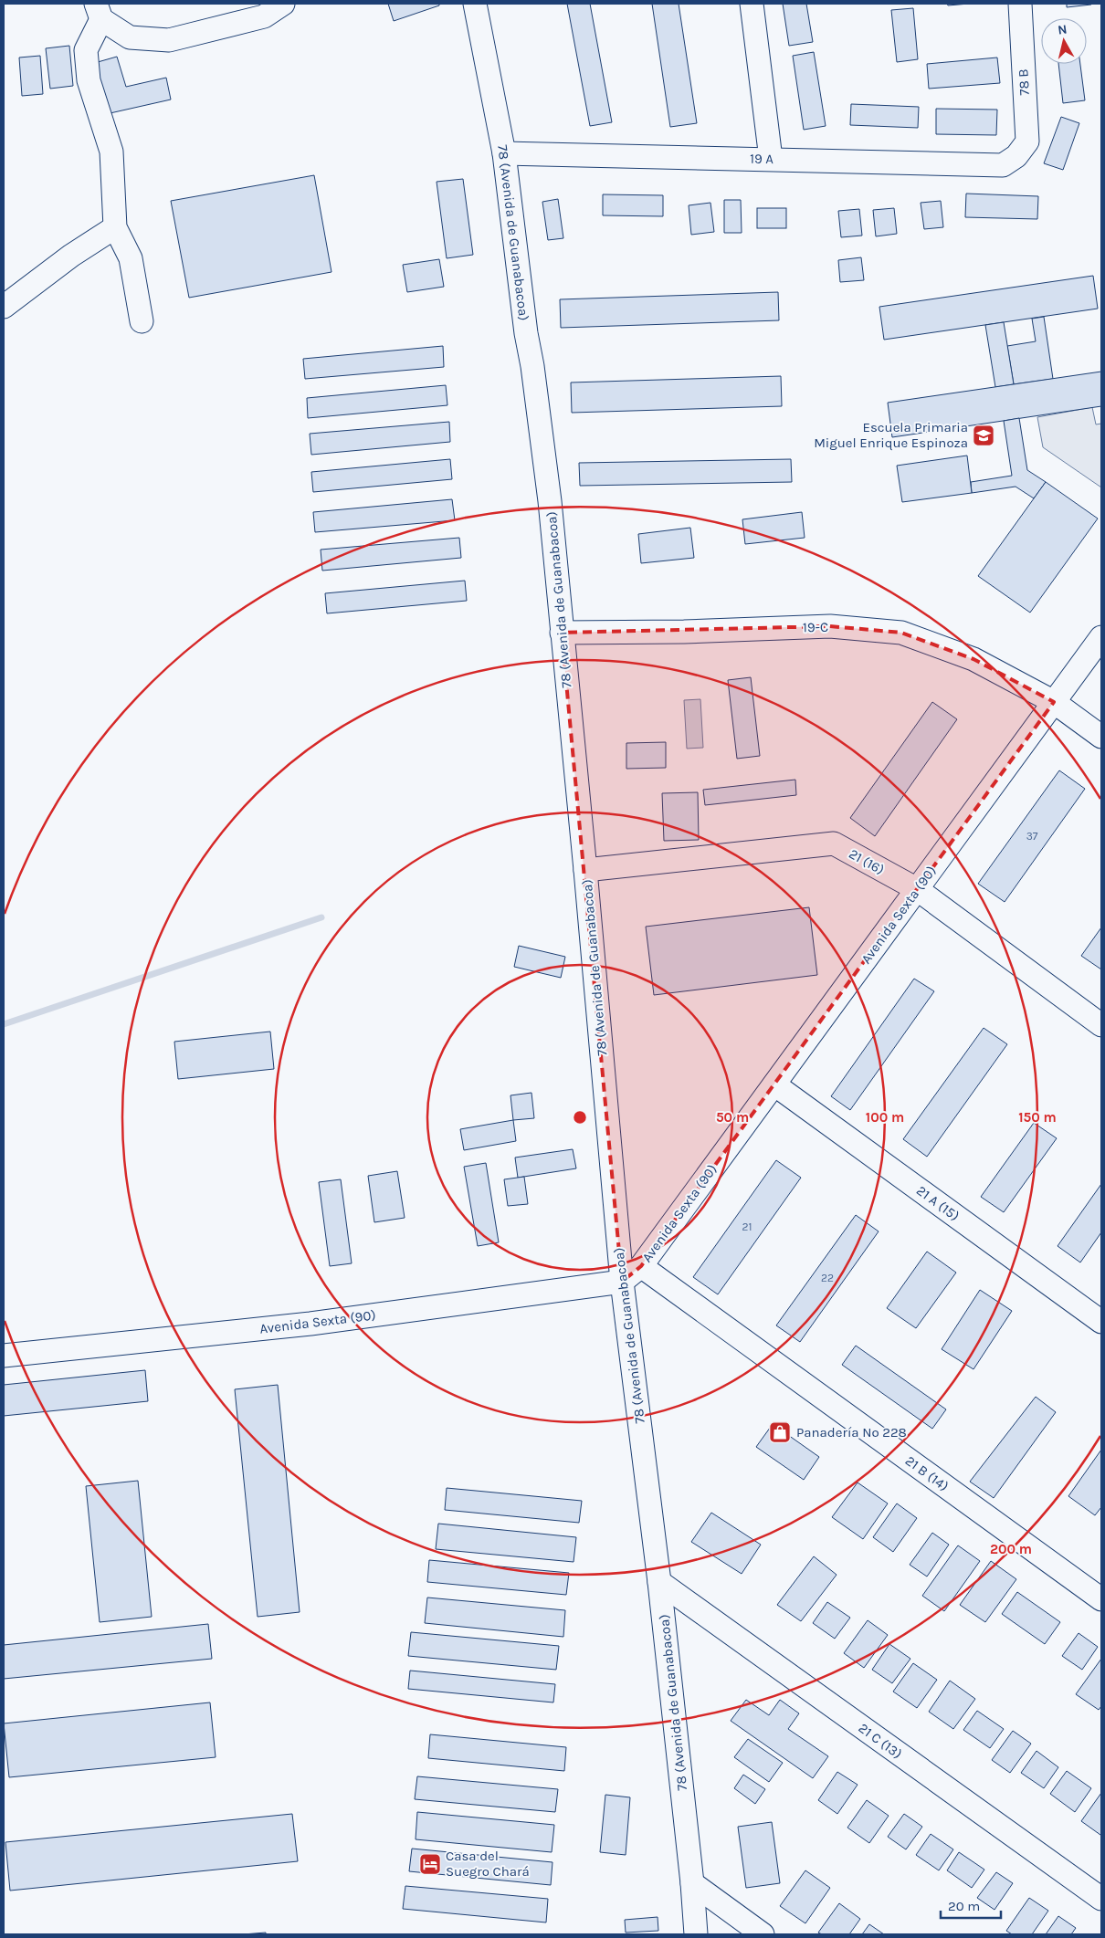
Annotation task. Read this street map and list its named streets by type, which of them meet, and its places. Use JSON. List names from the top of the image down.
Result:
{
  "streets": {
    "street": [
      "78 B",
      "19 A",
      "78 (Avenida de Guanabacoa)",
      "19-C",
      "21 (16)",
      "Avenida Sexta (90)",
      "21 A (15)",
      "21 B (14)",
      "21 C (13)"
    ]
  },
  "crossings": [
    ["78 B", "19 A"],
    ["19 A", "78 (Avenida de Guanabacoa)"],
    ["78 (Avenida de Guanabacoa)", "19-C"],
    ["78 (Avenida de Guanabacoa)", "21 (16)"],
    ["78 (Avenida de Guanabacoa)", "Avenida Sexta (90)"],
    ["78 (Avenida de Guanabacoa)", "21 C (13)"],
    ["19-C", "Avenida Sexta (90)"],
    ["21 (16)", "Avenida Sexta (90)"],
    ["Avenida Sexta (90)", "21 A (15)"],
    ["Avenida Sexta (90)", "21 B (14)"]
  ],
  "places": {
    "school or university": ["Escuela Primaria Miguel Enrique Espinoza"],
    "shop": ["Panadería No 228"],
    "hotel": ["Casa del Suegro Chará"]
  },
  "house_numbers": ["37", "21", "22"],
  "scale_bar": "20 m",
  "north": "top",
  "rings": [
    "50 m",
    "100 m",
    "150 m",
    "200 m"
  ]
}
